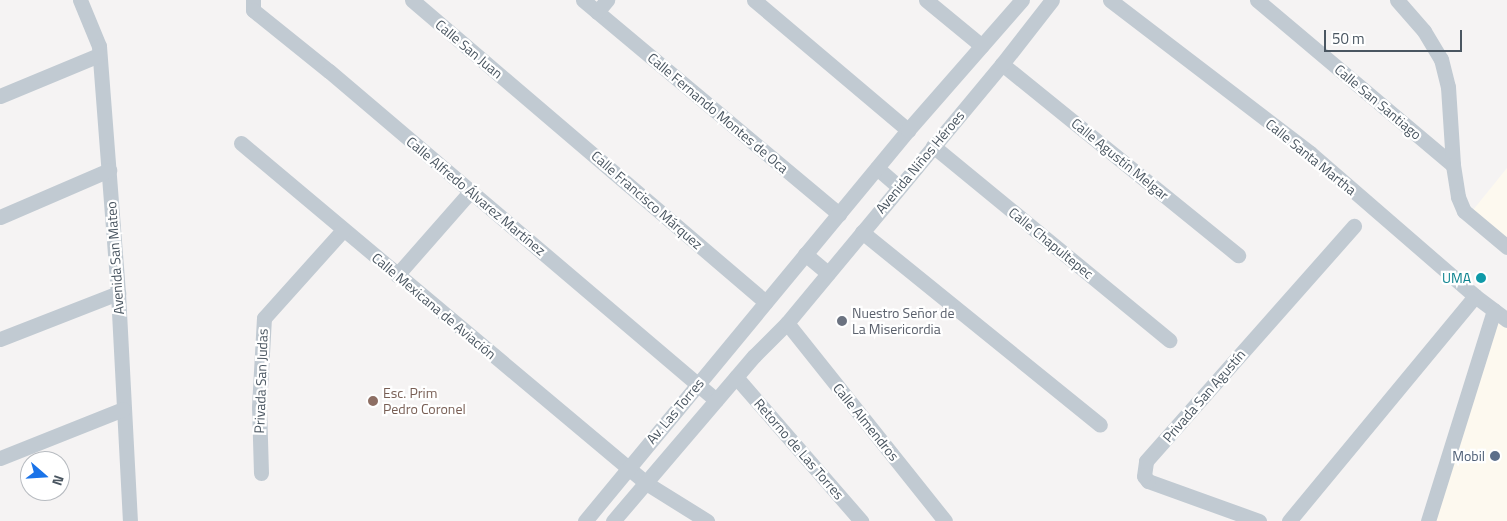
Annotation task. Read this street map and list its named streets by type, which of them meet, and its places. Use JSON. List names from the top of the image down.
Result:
{
  "streets": {
    "street": [
      "Calle San Juan",
      "Calle San Santiago",
      "Calle Fernando Montes de Oca",
      "Calle Santa Martha",
      "Calle Agustín Melgar",
      "Avenida Niños Héroes",
      "Calle Alfredo Álvarez Martínez",
      "Calle Francisco Márquez",
      "Calle Chapultepec",
      "Avenida San Mateo",
      "Calle Mexicana de Aviación",
      "Privada San Judas",
      "Privada San Agustín",
      "Av. Las Torres",
      "Calle Almendros",
      "Retorno de Las Torres"
    ]
  },
  "crossings": [
    ["Calle San Juan", "Calle Francisco Márquez"],
    ["Calle Fernando Montes de Oca", "Avenida Niños Héroes"],
    ["Calle Agustín Melgar", "Avenida Niños Héroes"],
    ["Avenida Niños Héroes", "Calle Francisco Márquez"],
    ["Avenida Niños Héroes", "Calle Chapultepec"],
    ["Avenida Niños Héroes", "Av. Las Torres"],
    ["Avenida Niños Héroes", "Calle Almendros"],
    ["Calle Alfredo Álvarez Martínez", "Av. Las Torres"],
    ["Calle Francisco Márquez", "Av. Las Torres"],
    ["Calle Mexicana de Aviación", "Privada San Judas"],
    ["Calle Mexicana de Aviación", "Av. Las Torres"],
    ["Av. Las Torres", "Calle Almendros"],
    ["Av. Las Torres", "Retorno de Las Torres"]
  ],
  "places": [
    "UMA",
    "Nuestro Señor de La Misericordia",
    "Esc. Prim Pedro Coronel",
    "Mobil"
  ],
  "scale_bar": "50 m",
  "north": "right"
}
